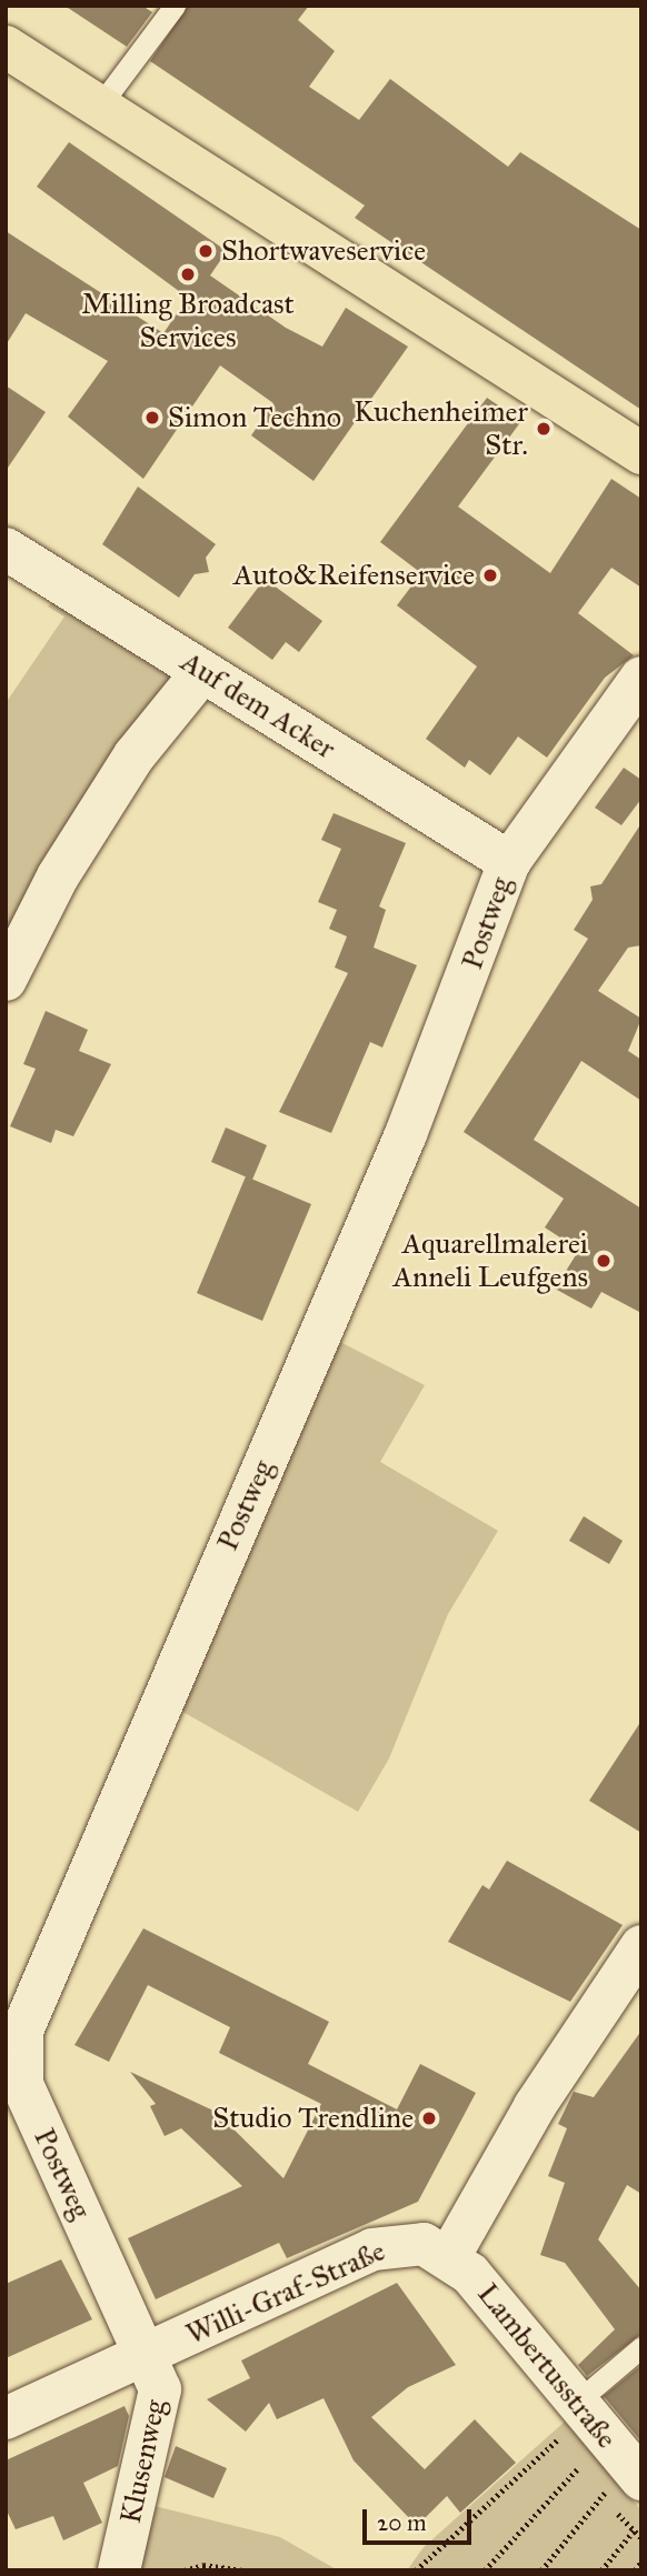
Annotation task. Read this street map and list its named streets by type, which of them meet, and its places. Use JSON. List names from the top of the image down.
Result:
{
  "streets": {
    "street": [
      "Auf dem Acker",
      "Postweg",
      "Willi-Graf-Straße",
      "Lambertusstraße",
      "Klusenweg"
    ]
  },
  "crossings": [
    ["Auf dem Acker", "Postweg"],
    ["Postweg", "Willi-Graf-Straße"],
    ["Postweg", "Klusenweg"],
    ["Willi-Graf-Straße", "Lambertusstraße"],
    ["Willi-Graf-Straße", "Klusenweg"]
  ],
  "places": [
    "Shortwaveservice",
    "Milling Broadcast Services",
    "Simon Techno",
    "Kuchenheimer Str.",
    "Auto&Reifenservice",
    "Aquarellmalerei Anneli Leufgens",
    "Studio Trendline"
  ],
  "scale_bar": "20 m"
}
